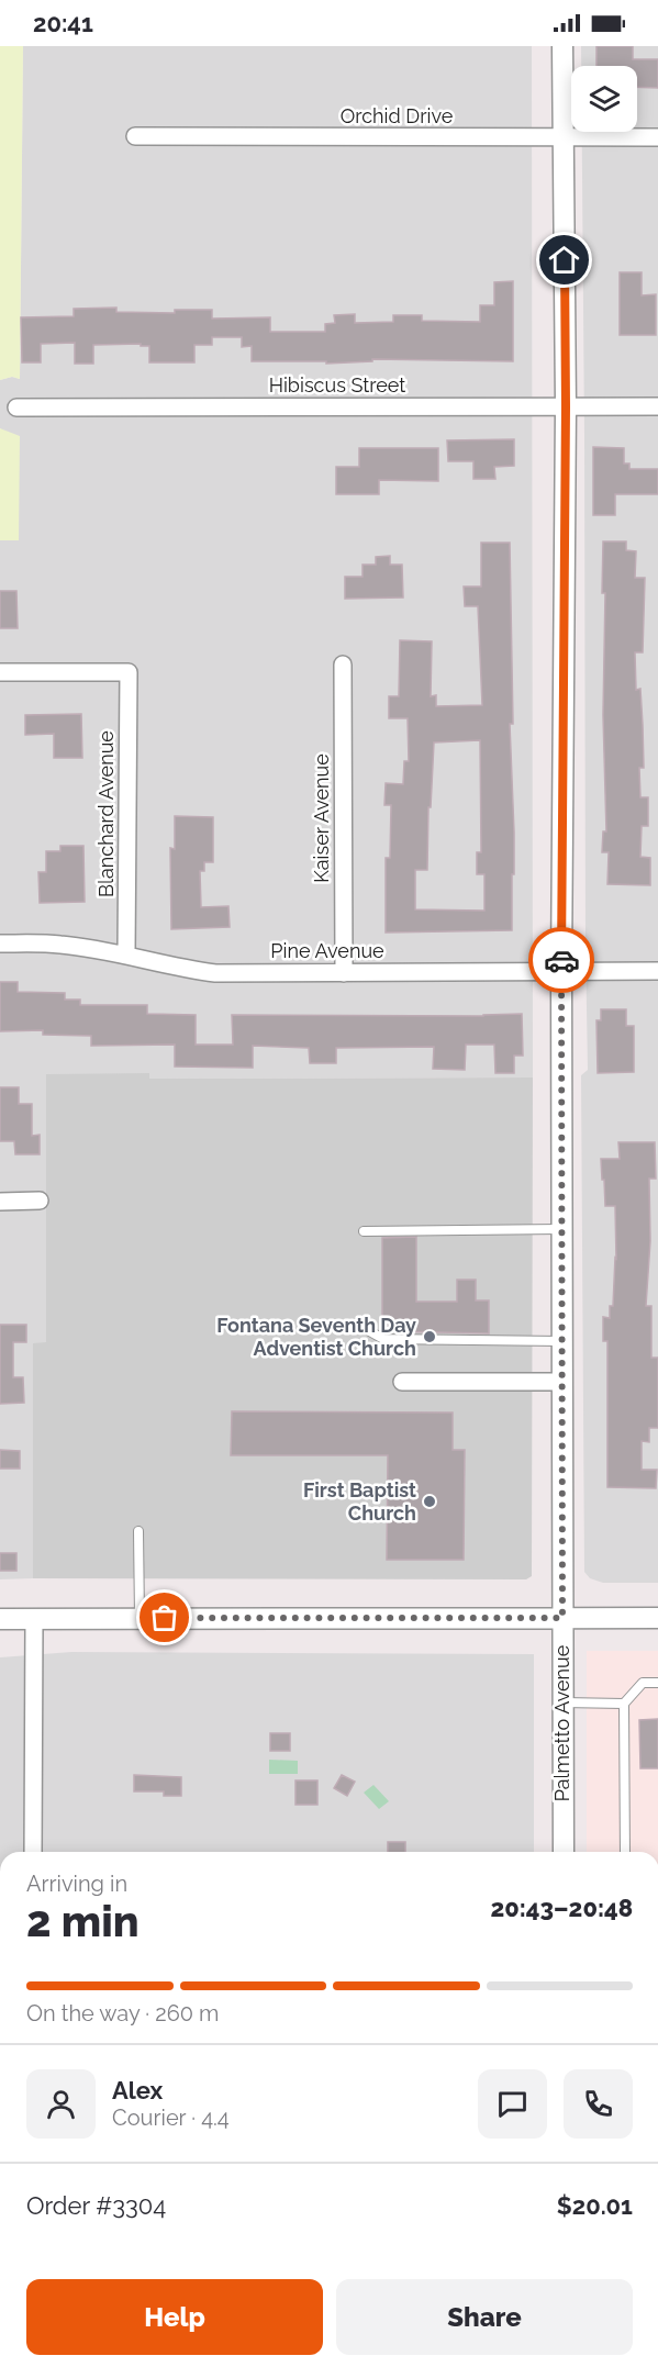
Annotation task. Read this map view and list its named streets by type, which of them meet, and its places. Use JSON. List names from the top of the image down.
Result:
{
  "streets": {
    "street": [
      "Orchid Drive",
      "Hibiscus Street",
      "Blanchard Avenue",
      "Kaiser Avenue",
      "Pine Avenue",
      "Palmetto Avenue"
    ]
  },
  "crossings": [
    ["Orchid Drive", "Palmetto Avenue"],
    ["Hibiscus Street", "Palmetto Avenue"],
    ["Blanchard Avenue", "Pine Avenue"],
    ["Kaiser Avenue", "Pine Avenue"],
    ["Pine Avenue", "Palmetto Avenue"]
  ],
  "places": ["Fontana Seventh Day Adventist Church", "First Baptist Church"],
  "page": {
    "status": "20:41",
    "heading": ["2 min", "Arriving in", "20:43–20:48"],
    "panel": [
      "Alex",
      "Courier · 4.4",
      "Order #3304",
      "$20.01"
    ],
    "bar": "On the way · 260 m",
    "buttons": ["Help", "Share"]
  }
}
